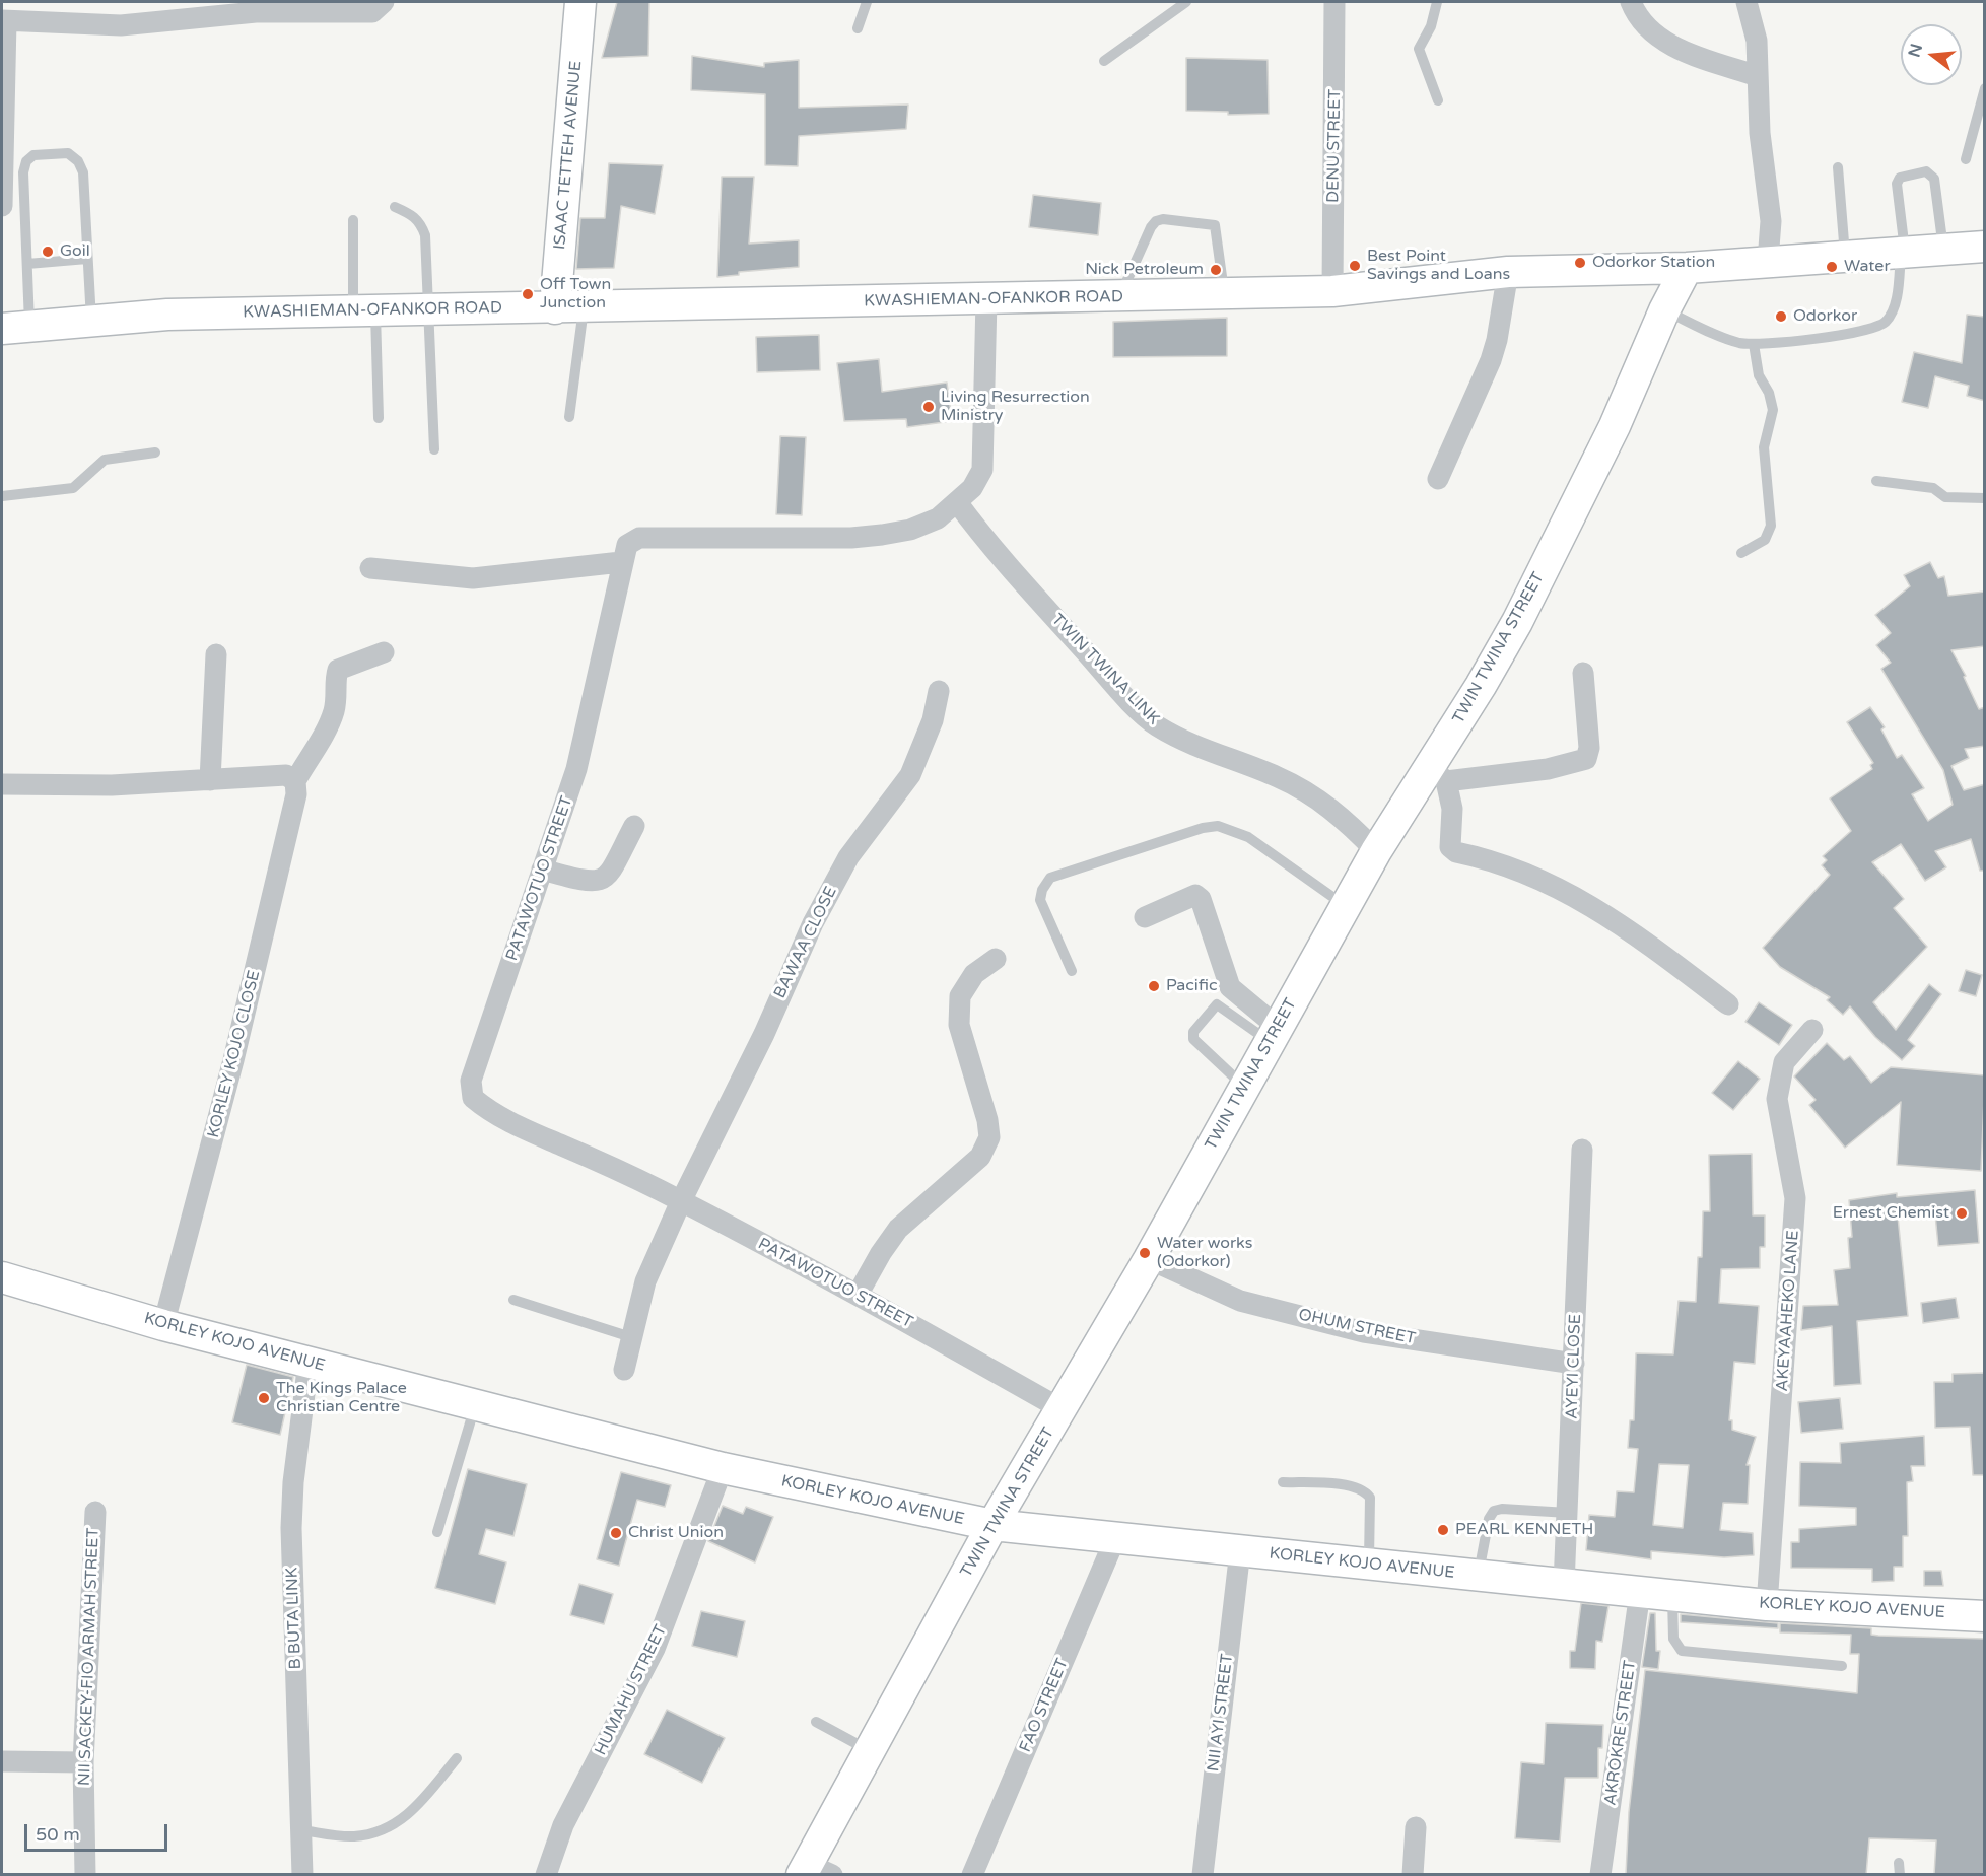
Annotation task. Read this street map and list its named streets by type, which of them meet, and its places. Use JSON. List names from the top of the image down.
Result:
{
  "streets": {
    "main road": [
      "ISAAC TETTEH AVENUE",
      "KWASHIEMAN-OFANKOR ROAD",
      "TWIN TWINA STREET",
      "KORLEY KOJO AVENUE"
    ],
    "street": [
      "DENU STREET",
      "TWIN TWINA LINK",
      "PATAWOTUO STREET",
      "BAWAA CLOSE",
      "KORLEY KOJO CLOSE",
      "AKEYAAHEKO LANE",
      "OHUM STREET",
      "AYEYI CLOSE",
      "B BUTA LINK",
      "NII SACKEY-FIO ARMAH STREET",
      "HUMAHU STREET",
      "FAO STREET",
      "NII AYI STREET",
      "AKROKRE STREET"
    ]
  },
  "crossings": [
    ["DENU STREET", "KWASHIEMAN-OFANKOR ROAD"],
    ["ISAAC TETTEH AVENUE", "KWASHIEMAN-OFANKOR ROAD"],
    ["KWASHIEMAN-OFANKOR ROAD", "TWIN TWINA STREET"],
    ["KWASHIEMAN-OFANKOR ROAD", "PATAWOTUO STREET"],
    ["TWIN TWINA STREET", "TWIN TWINA LINK"],
    ["TWIN TWINA STREET", "PATAWOTUO STREET"],
    ["TWIN TWINA STREET", "OHUM STREET"],
    ["TWIN TWINA STREET", "KORLEY KOJO AVENUE"],
    ["TWIN TWINA LINK", "PATAWOTUO STREET"],
    ["PATAWOTUO STREET", "BAWAA CLOSE"],
    ["KORLEY KOJO CLOSE", "KORLEY KOJO AVENUE"],
    ["AKEYAAHEKO LANE", "KORLEY KOJO AVENUE"],
    ["OHUM STREET", "AYEYI CLOSE"],
    ["KORLEY KOJO AVENUE", "AYEYI CLOSE"],
    ["KORLEY KOJO AVENUE", "B BUTA LINK"],
    ["KORLEY KOJO AVENUE", "HUMAHU STREET"],
    ["KORLEY KOJO AVENUE", "FAO STREET"],
    ["KORLEY KOJO AVENUE", "NII AYI STREET"],
    ["KORLEY KOJO AVENUE", "AKROKRE STREET"]
  ],
  "places": [
    "Goil",
    "Odorkor Station",
    "Best Point Savings and Loans",
    "Water",
    "Nick Petroleum",
    "Off Town Junction",
    "Odorkor",
    "Living Resurrection Ministry",
    "Pacific",
    "Ernest Chemist",
    "Water works (Odorkor)",
    "The Kings Palace Christian Centre",
    "PEARL KENNETH",
    "Christ Union"
  ],
  "scale_bar": "50 m",
  "north": "left"
}
